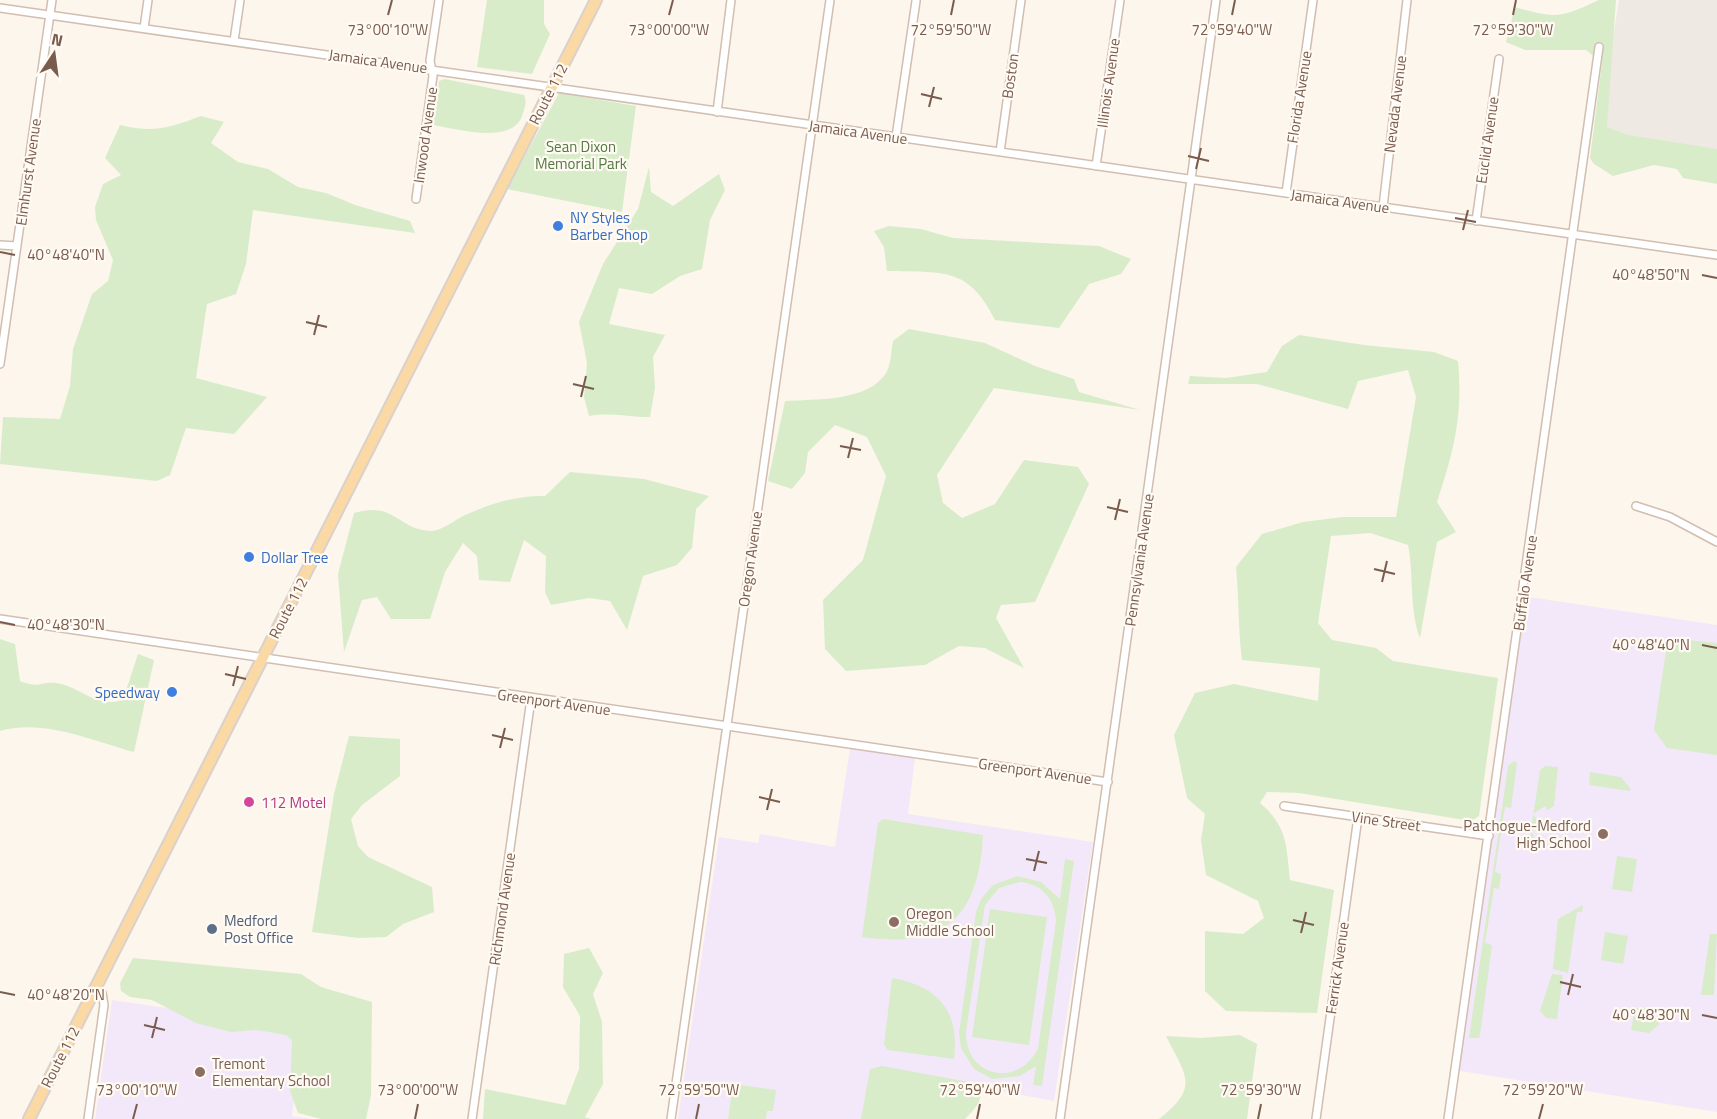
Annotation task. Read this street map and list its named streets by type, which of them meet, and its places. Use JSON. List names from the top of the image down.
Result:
{
  "streets": {
    "main road": ["Route 112"],
    "street": [
      "Jamaica Avenue",
      "Boston",
      "Illinois Avenue",
      "Florida Avenue",
      "Nevada Avenue",
      "Inwood Avenue",
      "Euclid Avenue",
      "Elmhurst Avenue",
      "Oregon Avenue",
      "Pennsylvania Avenue",
      "Buffalo Avenue",
      "Greenport Avenue",
      "Vine Street",
      "Richmond Avenue",
      "Ferrick Avenue"
    ]
  },
  "crossings": [
    ["Jamaica Avenue", "Boston"],
    ["Jamaica Avenue", "Illinois Avenue"],
    ["Jamaica Avenue", "Route 112"],
    ["Jamaica Avenue", "Florida Avenue"],
    ["Jamaica Avenue", "Nevada Avenue"],
    ["Jamaica Avenue", "Inwood Avenue"],
    ["Jamaica Avenue", "Euclid Avenue"],
    ["Jamaica Avenue", "Elmhurst Avenue"],
    ["Jamaica Avenue", "Oregon Avenue"],
    ["Jamaica Avenue", "Pennsylvania Avenue"],
    ["Jamaica Avenue", "Buffalo Avenue"],
    ["Route 112", "Greenport Avenue"],
    ["Oregon Avenue", "Greenport Avenue"],
    ["Pennsylvania Avenue", "Greenport Avenue"],
    ["Buffalo Avenue", "Vine Street"],
    ["Greenport Avenue", "Richmond Avenue"],
    ["Vine Street", "Ferrick Avenue"]
  ],
  "parks": ["Sean Dixon Memorial Park"],
  "places": [
    "NY Styles Barber Shop",
    "Dollar Tree",
    "Speedway",
    "112 Motel",
    "Patchogue-Medford High School",
    "Oregon Middle School",
    "Medford Post Office",
    "Tremont Elementary School"
  ],
  "north": "top",
  "coordinates": [
    "73°00'10\"W",
    "73°00'00\"W",
    "72°59'50\"W",
    "72°59'40\"W",
    "72°59'30\"W",
    "40°48'40\"N",
    "40°48'50\"N",
    "40°48'30\"N",
    "40°48'20\"N",
    "72°59'20\"W"
  ]
}
